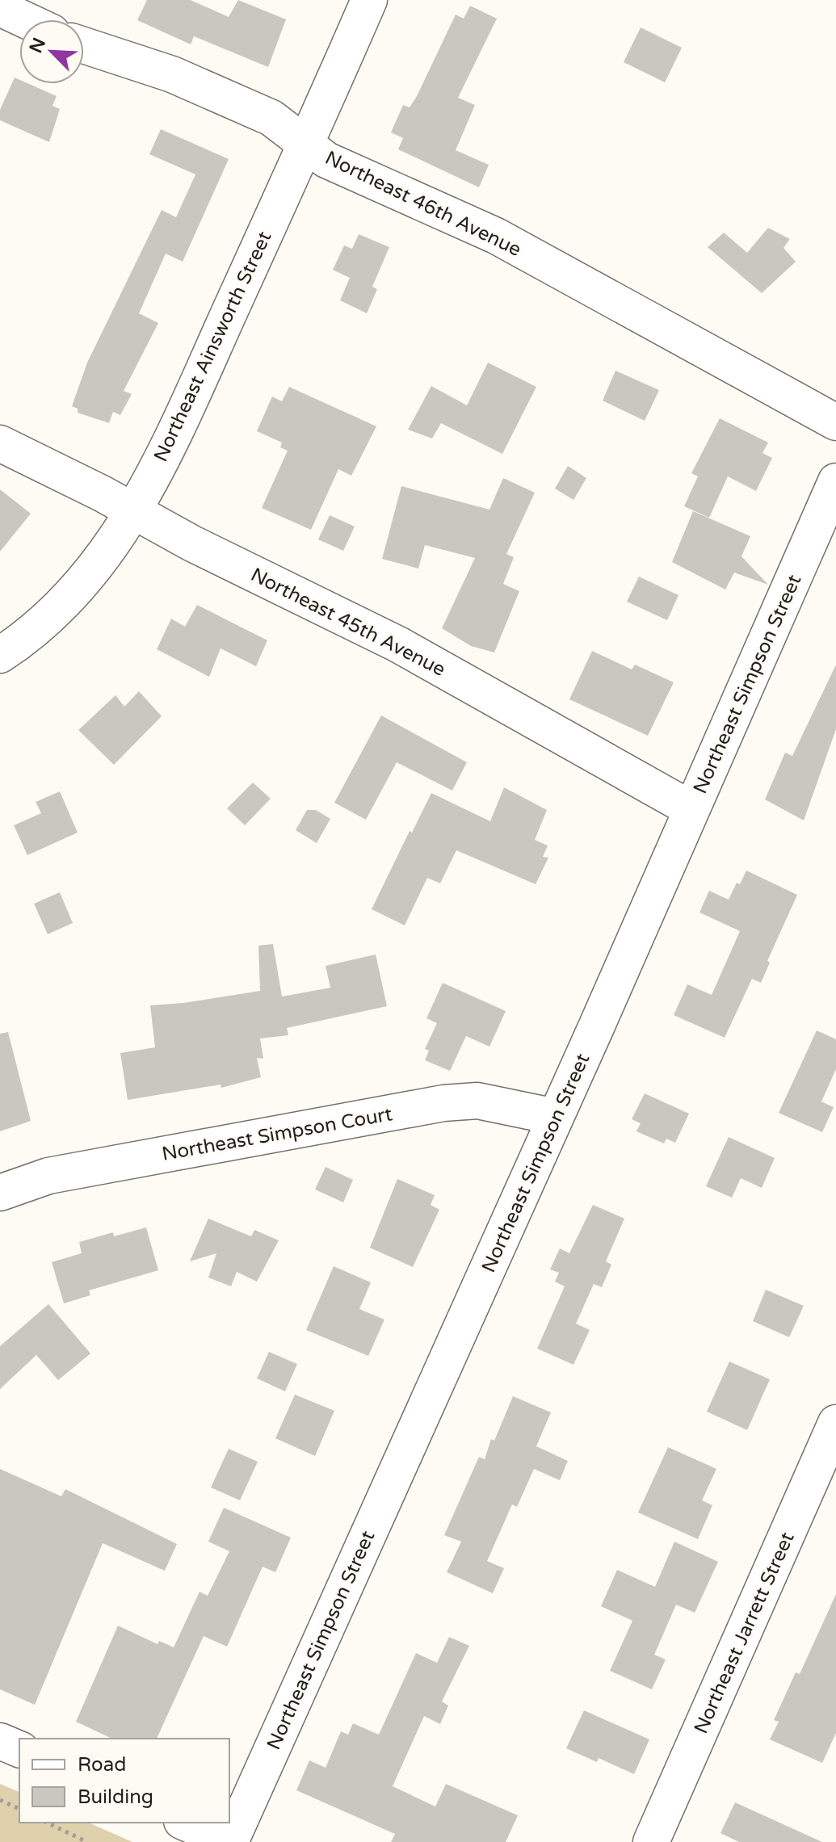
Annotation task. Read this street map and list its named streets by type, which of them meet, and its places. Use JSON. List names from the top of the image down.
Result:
{
  "streets": {
    "street": [
      "Northeast 46th Avenue",
      "Northeast Ainsworth Street",
      "Northeast 45th Avenue",
      "Northeast Simpson Street",
      "Northeast Simpson Court",
      "Northeast Jarrett Street"
    ]
  },
  "crossings": [
    ["Northeast 46th Avenue", "Northeast Ainsworth Street"],
    ["Northeast Ainsworth Street", "Northeast 45th Avenue"],
    ["Northeast 45th Avenue", "Northeast Simpson Street"],
    ["Northeast Simpson Street", "Northeast Simpson Court"]
  ],
  "legend": ["Road", "Building"],
  "north": "top left"
}
